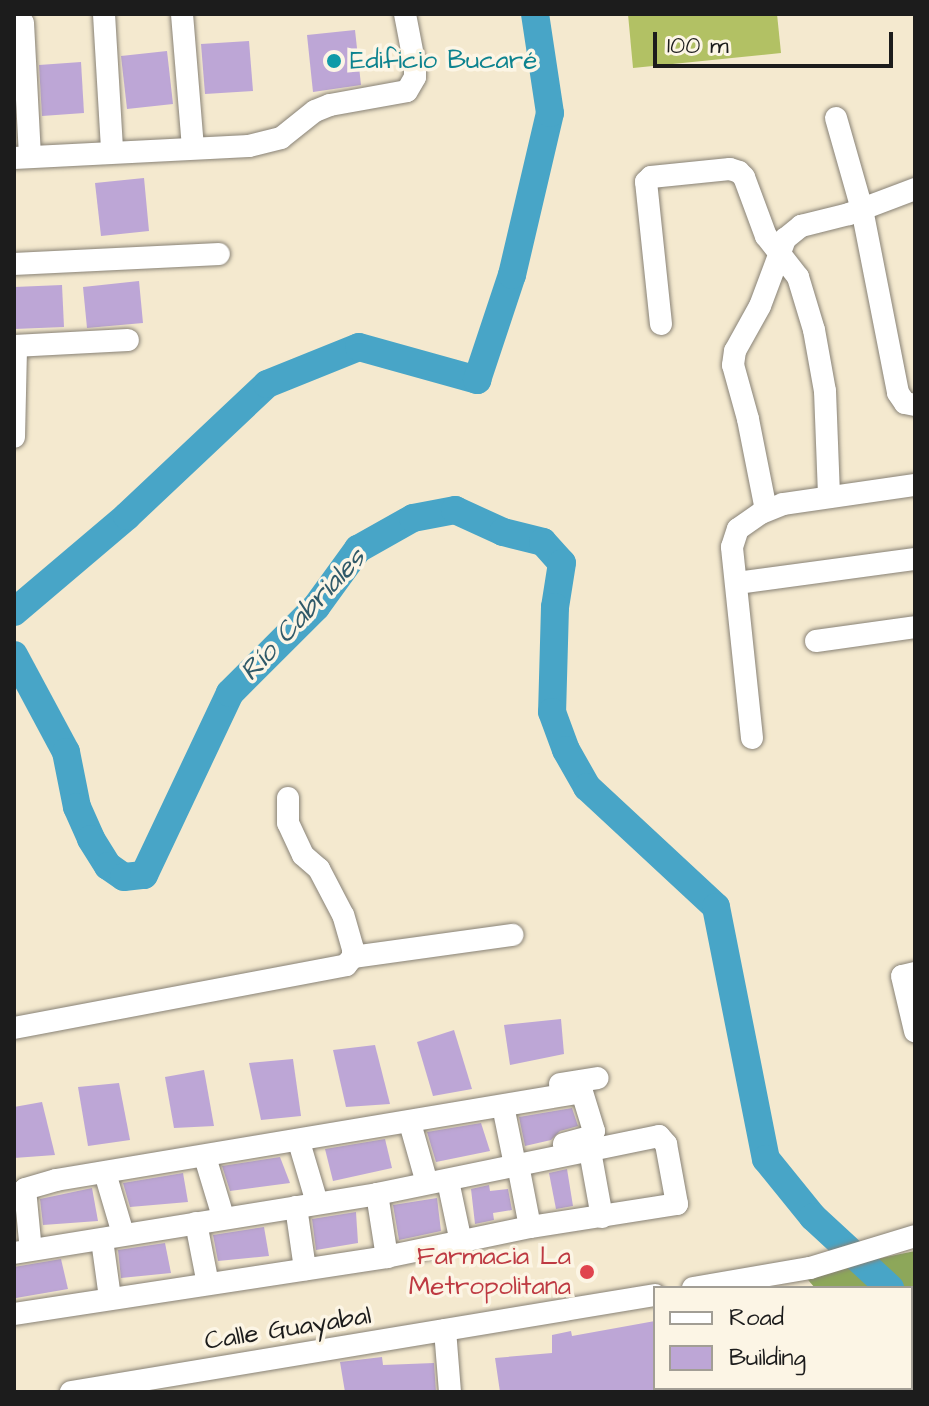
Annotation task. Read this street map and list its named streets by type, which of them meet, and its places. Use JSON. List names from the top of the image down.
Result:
{
  "streets": {
    "street": ["Calle Guayabal"]
  },
  "water": ["Río Cabriales"],
  "places": ["Edificio Bucaré", "Farmacia La Metropolitana"],
  "legend": ["Road", "Building"],
  "scale_bar": "100 m"
}
